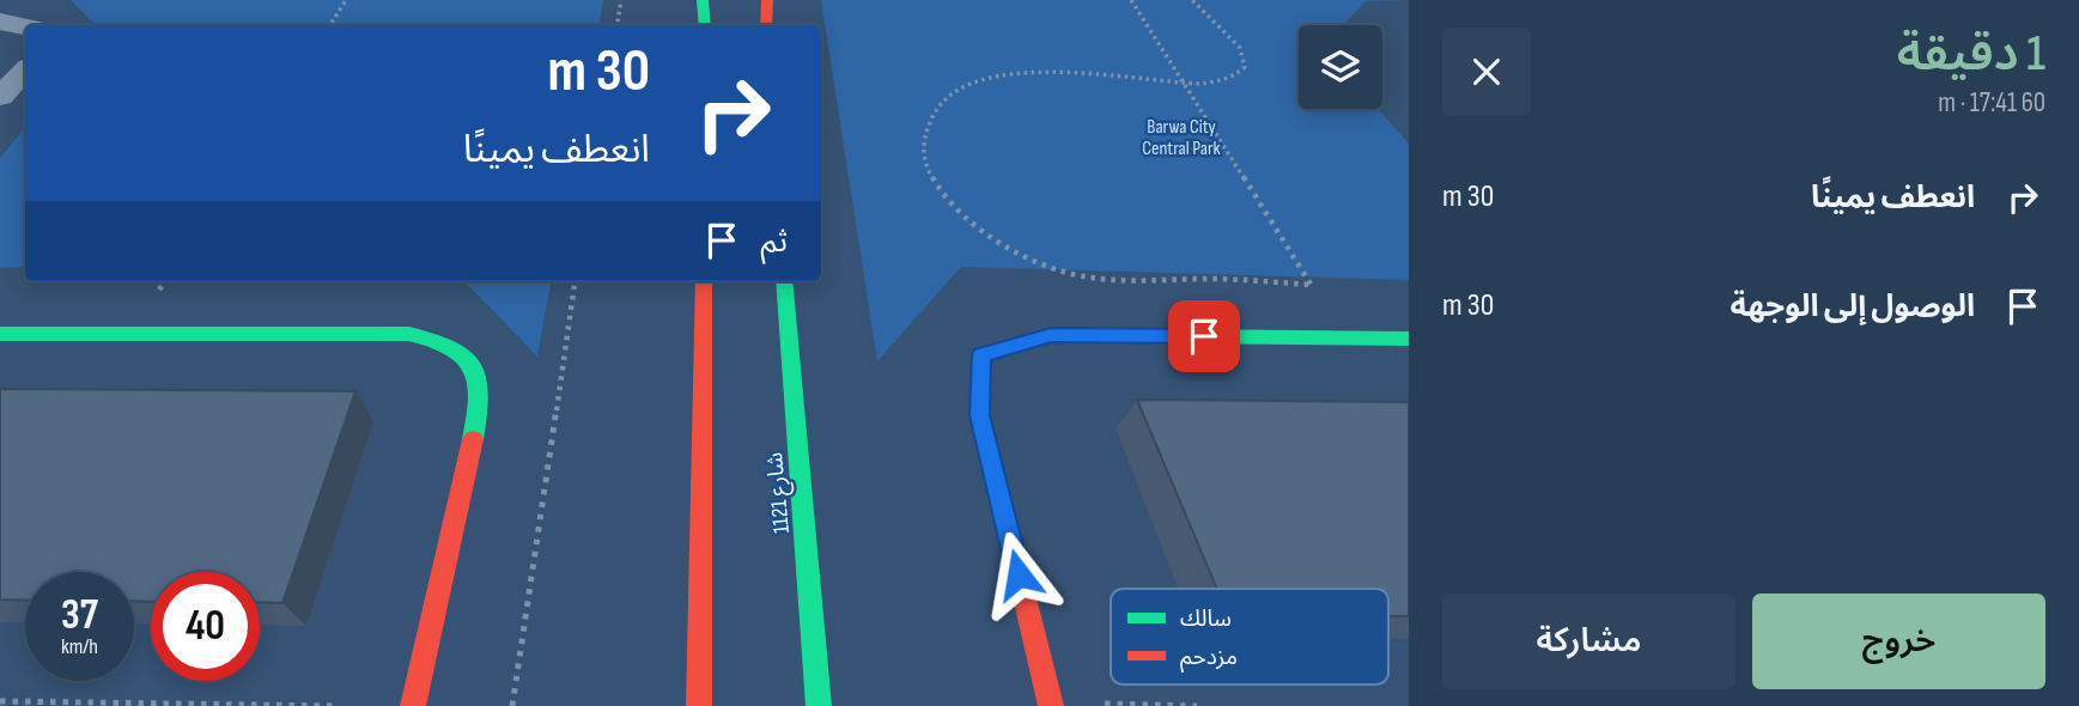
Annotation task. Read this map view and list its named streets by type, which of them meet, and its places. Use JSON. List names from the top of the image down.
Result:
{
  "streets": {
    "street": ["شارع 1121"]
  },
  "parks": ["Barwa City Central Park"],
  "legend": ["سالك", "مزدحم"],
  "page": {
    "heading": ["1 دقيقة", "60 m · 17:41"],
    "turn": ["30 m", "انعطف يمينًا"],
    "list": [
      {
        "name": "انعطف يمينًا",
        "value": "30 m"
      },
      {
        "name": "الوصول إلى الوجهة",
        "value": "30 m"
      }
    ],
    "then": "ثم",
    "speed": "37 km/h",
    "limit": "40",
    "buttons": ["خروج", "مشاركة"]
  }
}
